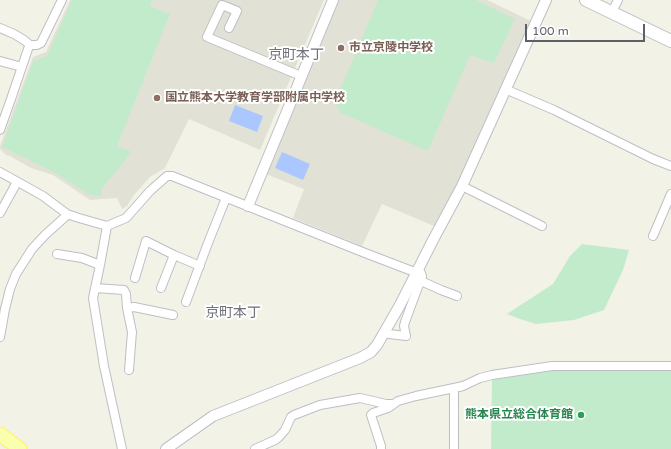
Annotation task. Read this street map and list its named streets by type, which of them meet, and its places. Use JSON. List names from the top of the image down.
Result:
{
  "districts": ["京町本丁", "京町本丁"],
  "places": ["市立京陵中学校", "国立熊本大学教育学部附属中学校", "熊本県立総合体育館"],
  "scale_bar": "100 m"
}
